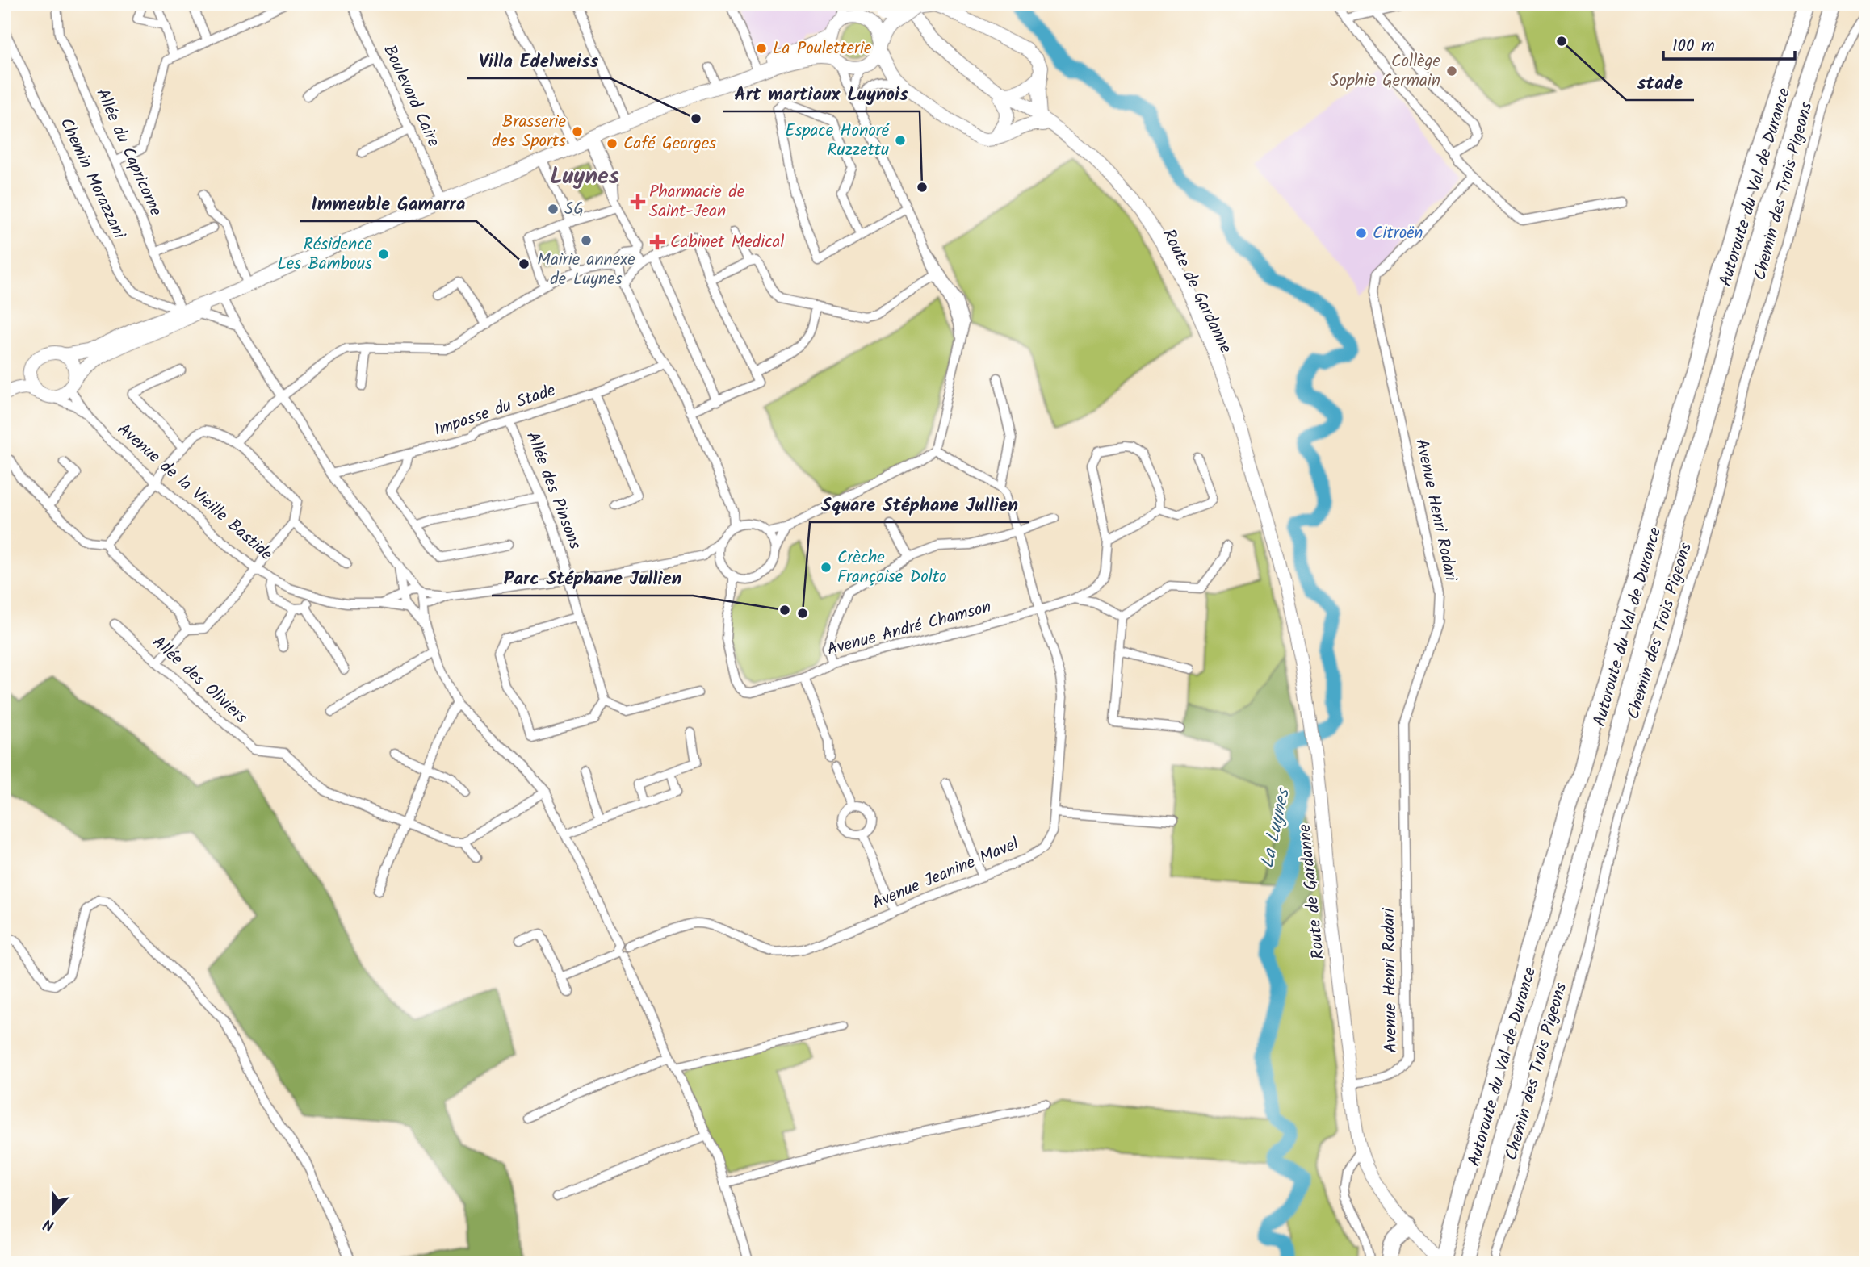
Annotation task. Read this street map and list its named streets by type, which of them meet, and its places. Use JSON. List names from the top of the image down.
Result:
{
  "streets": {
    "highway": ["Autoroute du Val de Durance"],
    "main road": ["Route de Gardanne"],
    "street": [
      "Boulevard Caire",
      "Allée du Capricorne",
      "Chemin Morazzani",
      "Chemin des Trois Pigeons",
      "Impasse du Stade",
      "Allée des Pinsons",
      "Avenue de la Vieille Bastide",
      "Avenue Henri Rodari",
      "Avenue André Chamson",
      "Allée des Oliviers",
      "Avenue Jeanine Mavel"
    ]
  },
  "crossings": [
    ["Allée du Capricorne", "Chemin Morazzani"],
    ["Route de Gardanne", "Avenue Henri Rodari"],
    ["Impasse du Stade", "Allée des Pinsons"],
    ["Avenue André Chamson", "Avenue Jeanine Mavel"]
  ],
  "districts": ["Luynes"],
  "water": ["La Luynes"],
  "places": {
    "other": [
      "stade",
      "La Pouletterie",
      "Collège Sophie Germain",
      "Villa Edelweiss",
      "Brasserie des Sports",
      "Espace Honoré Ruzzettu",
      "Café Georges",
      "Art martiaux Luynois",
      "SG",
      "Citroën",
      "Mairie annexe de Luynes",
      "Résidence Les Bambous",
      "Immeuble Gamarra",
      "Crèche Françoise Dolto",
      "Parc Stéphane Jullien",
      "Square Stéphane Jullien"
    ],
    "health": ["Pharmacie de Saint-Jean", "Cabinet Medical"]
  },
  "scale_bar": "100 m",
  "north": "bottom"
}
